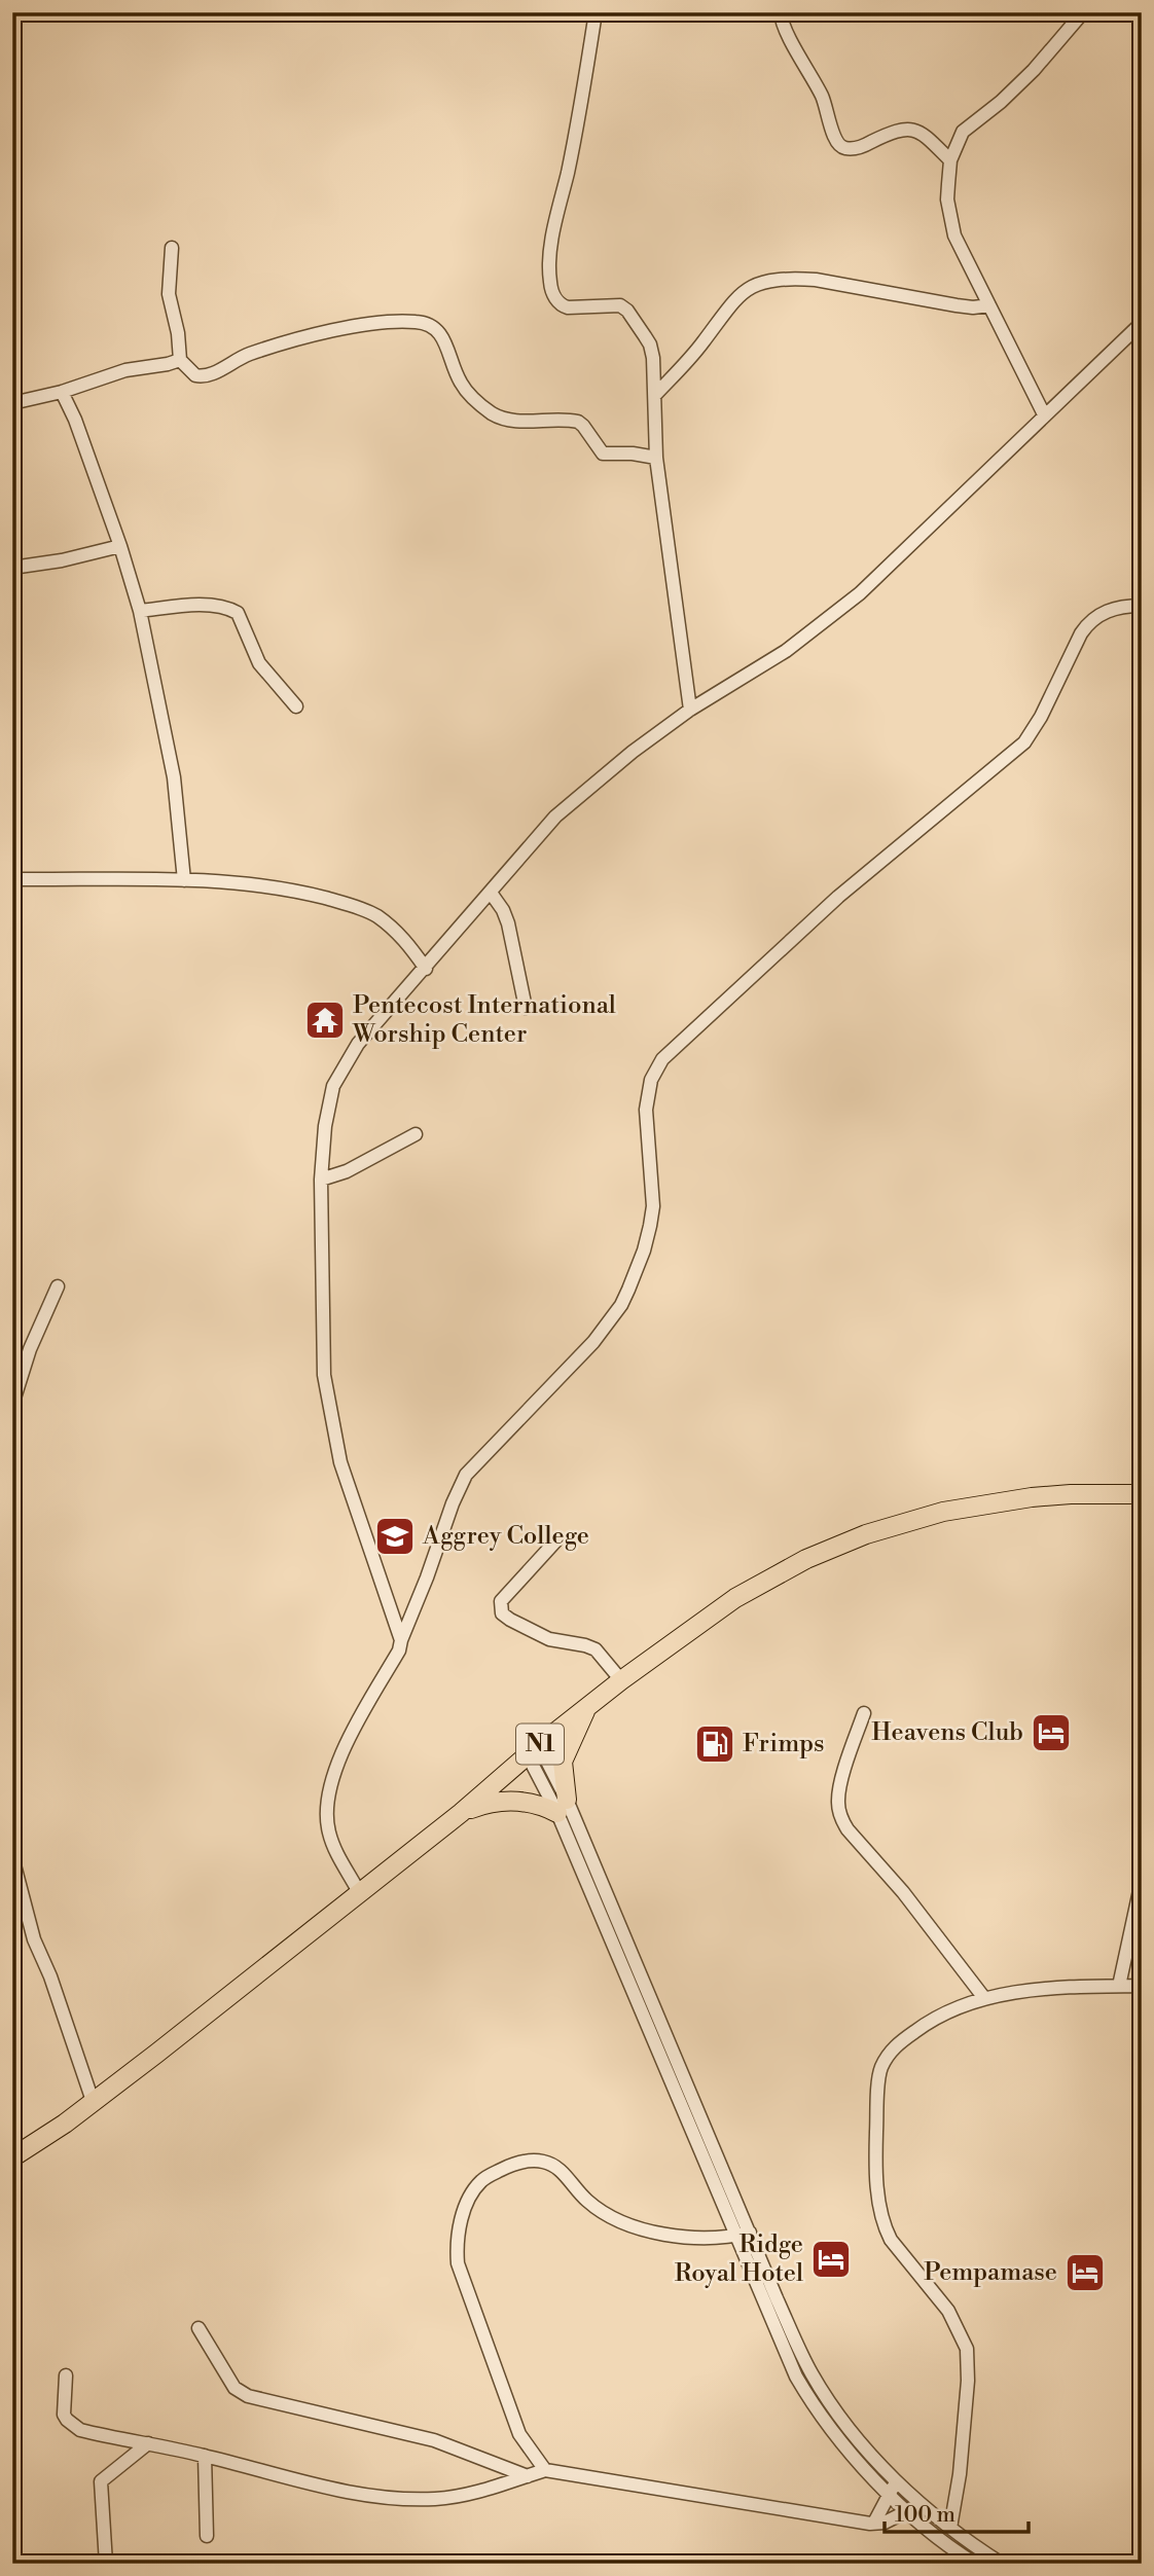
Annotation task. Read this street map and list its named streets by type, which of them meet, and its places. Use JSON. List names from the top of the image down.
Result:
{
  "streets": {
    "highway": ["N1"]
  },
  "places": {
    "temple": ["Pentecost International Worship Center"],
    "school or university": ["Aggrey College"],
    "hotel": ["Heavens Club", "Ridge Royal Hotel", "Pempamase"],
    "fuel station": ["Frimps"]
  },
  "scale_bar": "100 m"
}
